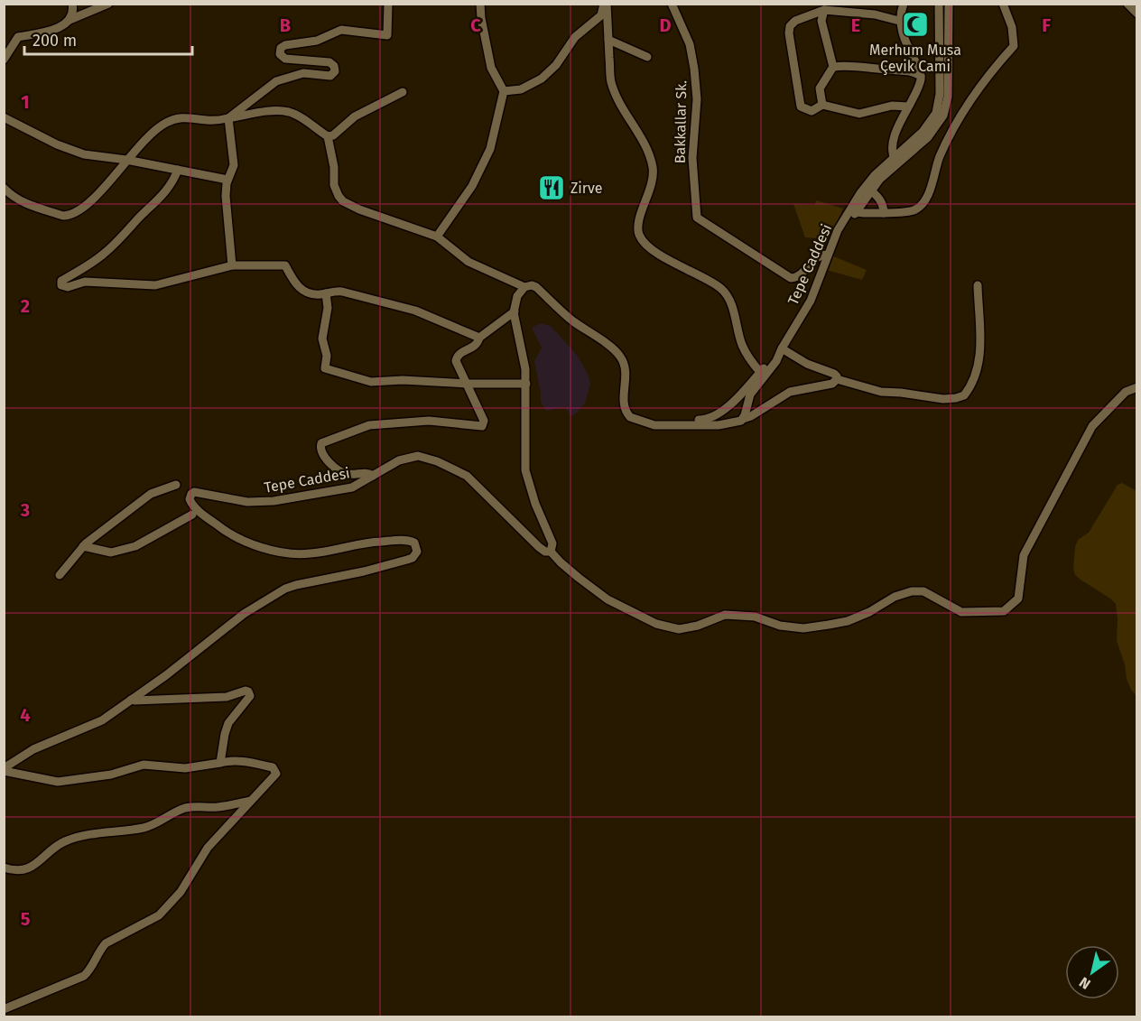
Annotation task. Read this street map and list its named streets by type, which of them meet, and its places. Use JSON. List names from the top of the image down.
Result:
{
  "streets": {
    "street": ["Bakkallar Sk.", "Tepe Caddesi"]
  },
  "crossings": [
    ["Bakkallar Sk.", "Tepe Caddesi"]
  ],
  "places": {
    "mosque": ["Merhum Musa Çevik Cami"],
    "restaurant": ["Zirve"]
  },
  "scale_bar": "200 m",
  "north": "bottom left",
  "grid": {
    "columns": [
      "B",
      "C",
      "D",
      "E",
      "F"
    ],
    "rows": [
      "1",
      "2",
      "3",
      "4",
      "5"
    ]
  }
}
